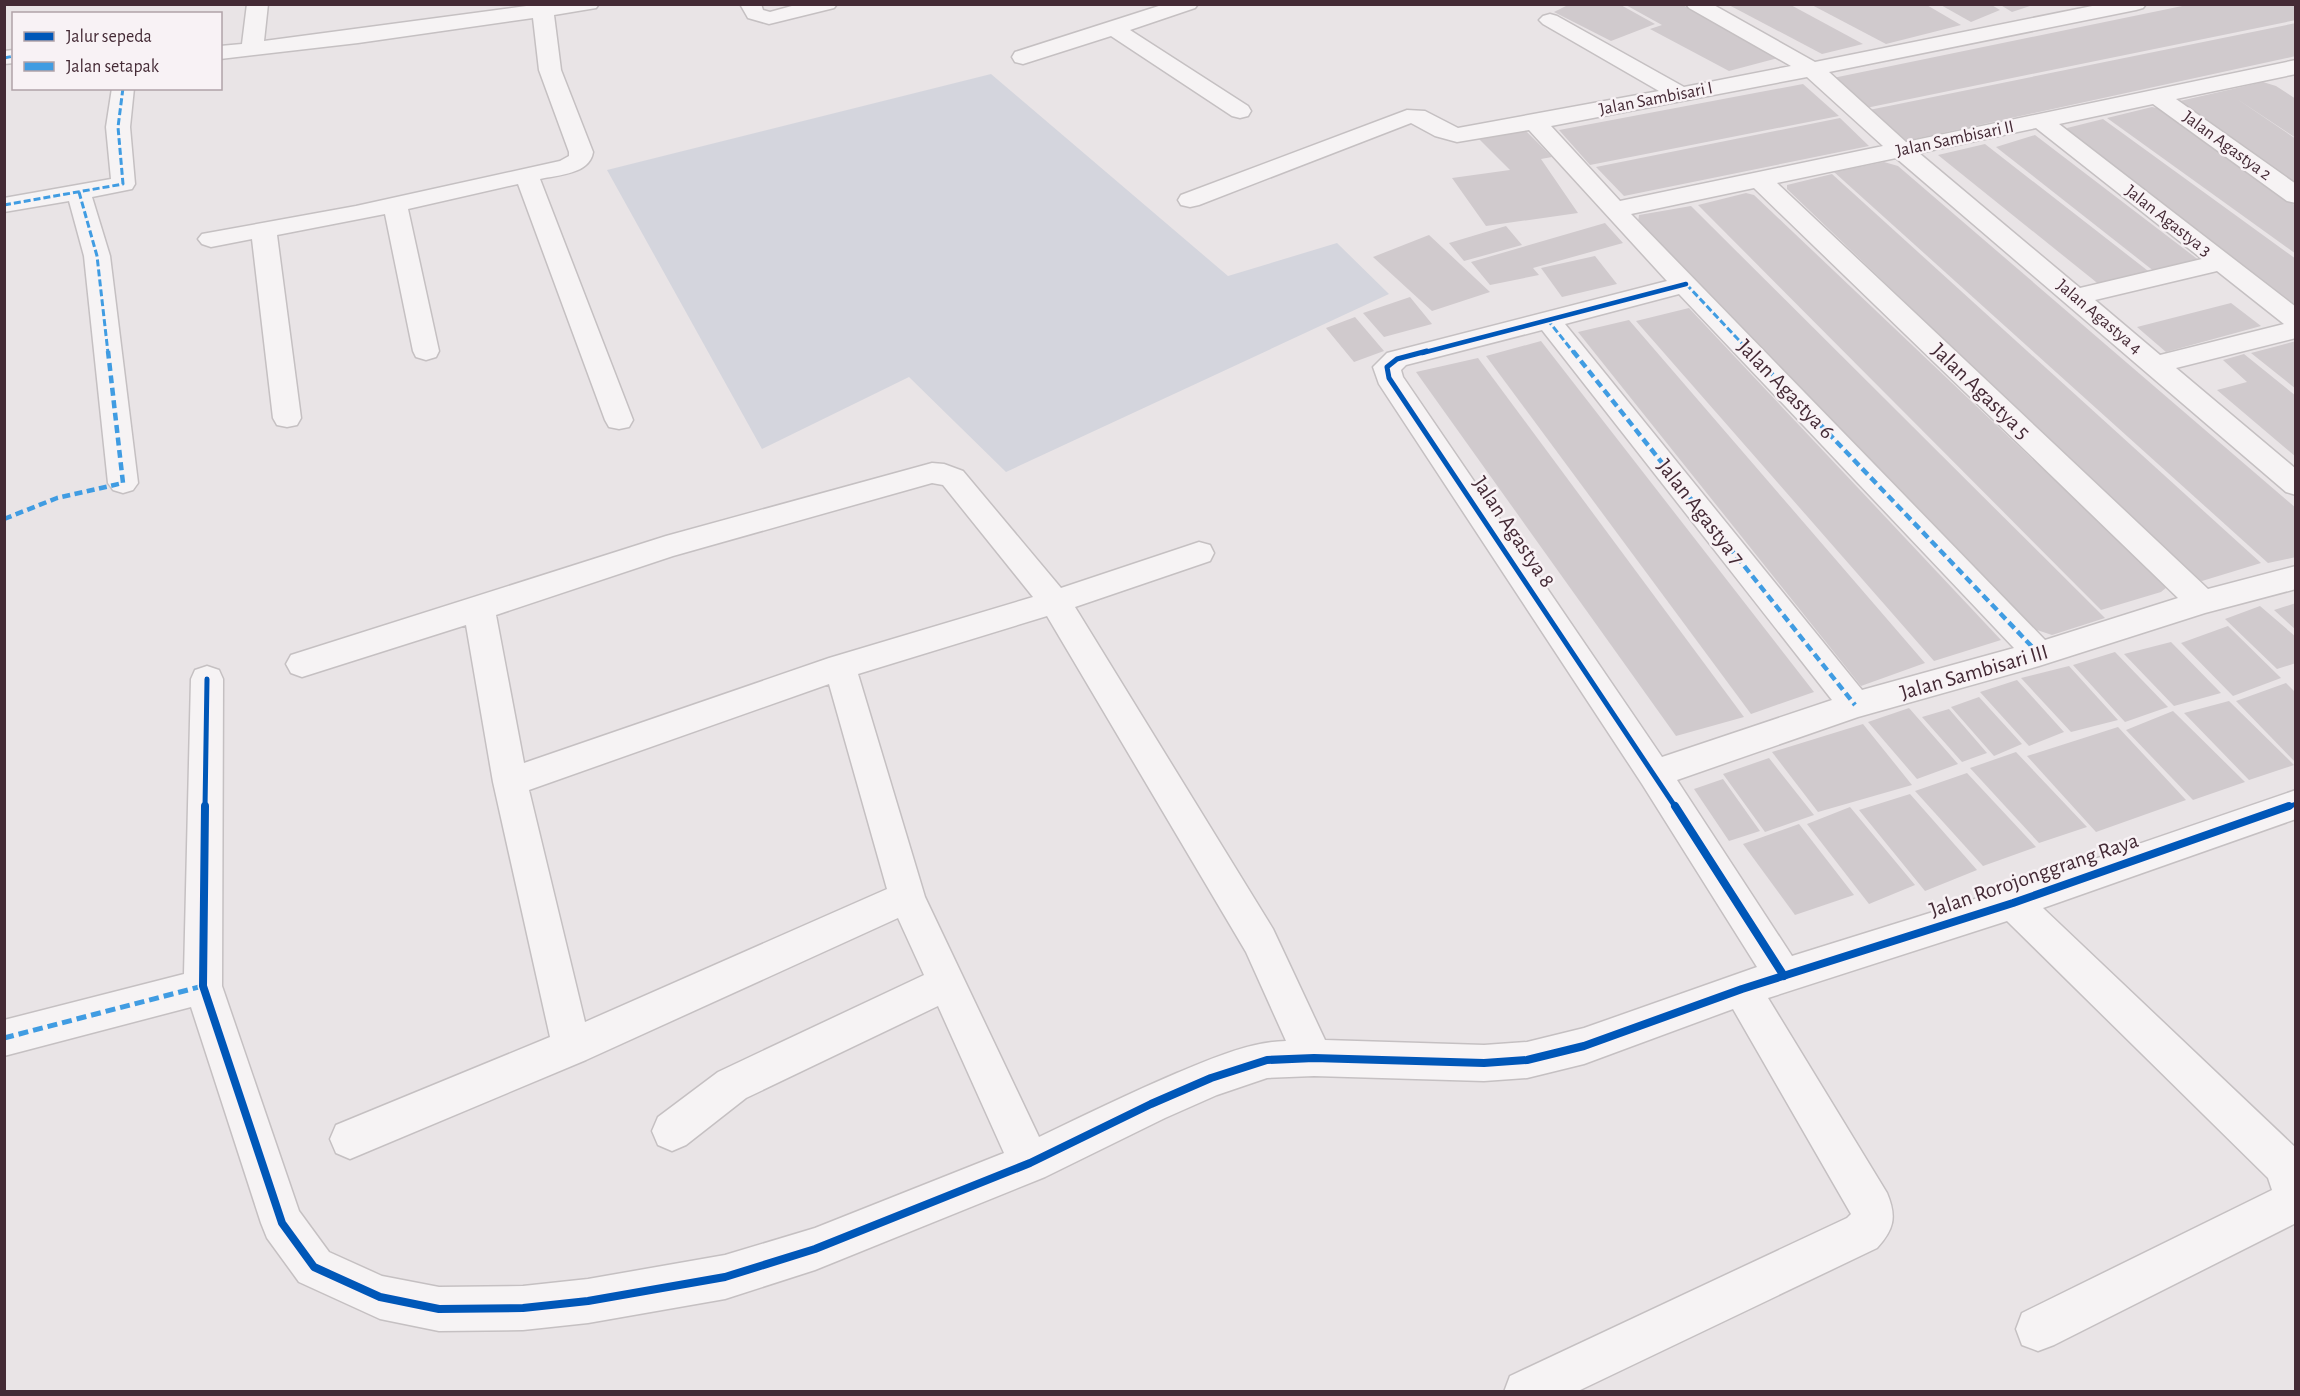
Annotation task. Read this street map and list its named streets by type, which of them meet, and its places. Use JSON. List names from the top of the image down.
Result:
{
  "streets": {
    "street": [
      "Jalan Sambisari I",
      "Jalan Sambisari II",
      "Jalan Agastya 2",
      "Jalan Agastya 3",
      "Jalan Agastya 4",
      "Jalan Agastya 6",
      "Jalan Agastya 5",
      "Jalan Agastya 7",
      "Jalan Agastya 8",
      "Jalan Sambisari III",
      "Jalan Rorojonggrang Raya"
    ]
  },
  "crossings": [
    ["Jalan Sambisari I", "Jalan Agastya 4"],
    ["Jalan Sambisari I", "Jalan Agastya 6"],
    ["Jalan Sambisari II", "Jalan Agastya 2"],
    ["Jalan Sambisari II", "Jalan Agastya 3"],
    ["Jalan Sambisari II", "Jalan Agastya 4"],
    ["Jalan Sambisari II", "Jalan Agastya 6"],
    ["Jalan Sambisari II", "Jalan Agastya 5"],
    ["Jalan Agastya 6", "Jalan Agastya 8"],
    ["Jalan Agastya 6", "Jalan Sambisari III"],
    ["Jalan Agastya 5", "Jalan Sambisari III"],
    ["Jalan Agastya 7", "Jalan Agastya 8"],
    ["Jalan Agastya 7", "Jalan Sambisari III"],
    ["Jalan Agastya 8", "Jalan Sambisari III"],
    ["Jalan Agastya 8", "Jalan Rorojonggrang Raya"]
  ],
  "legend": ["Jalur sepeda", "Jalan setapak"]
}
